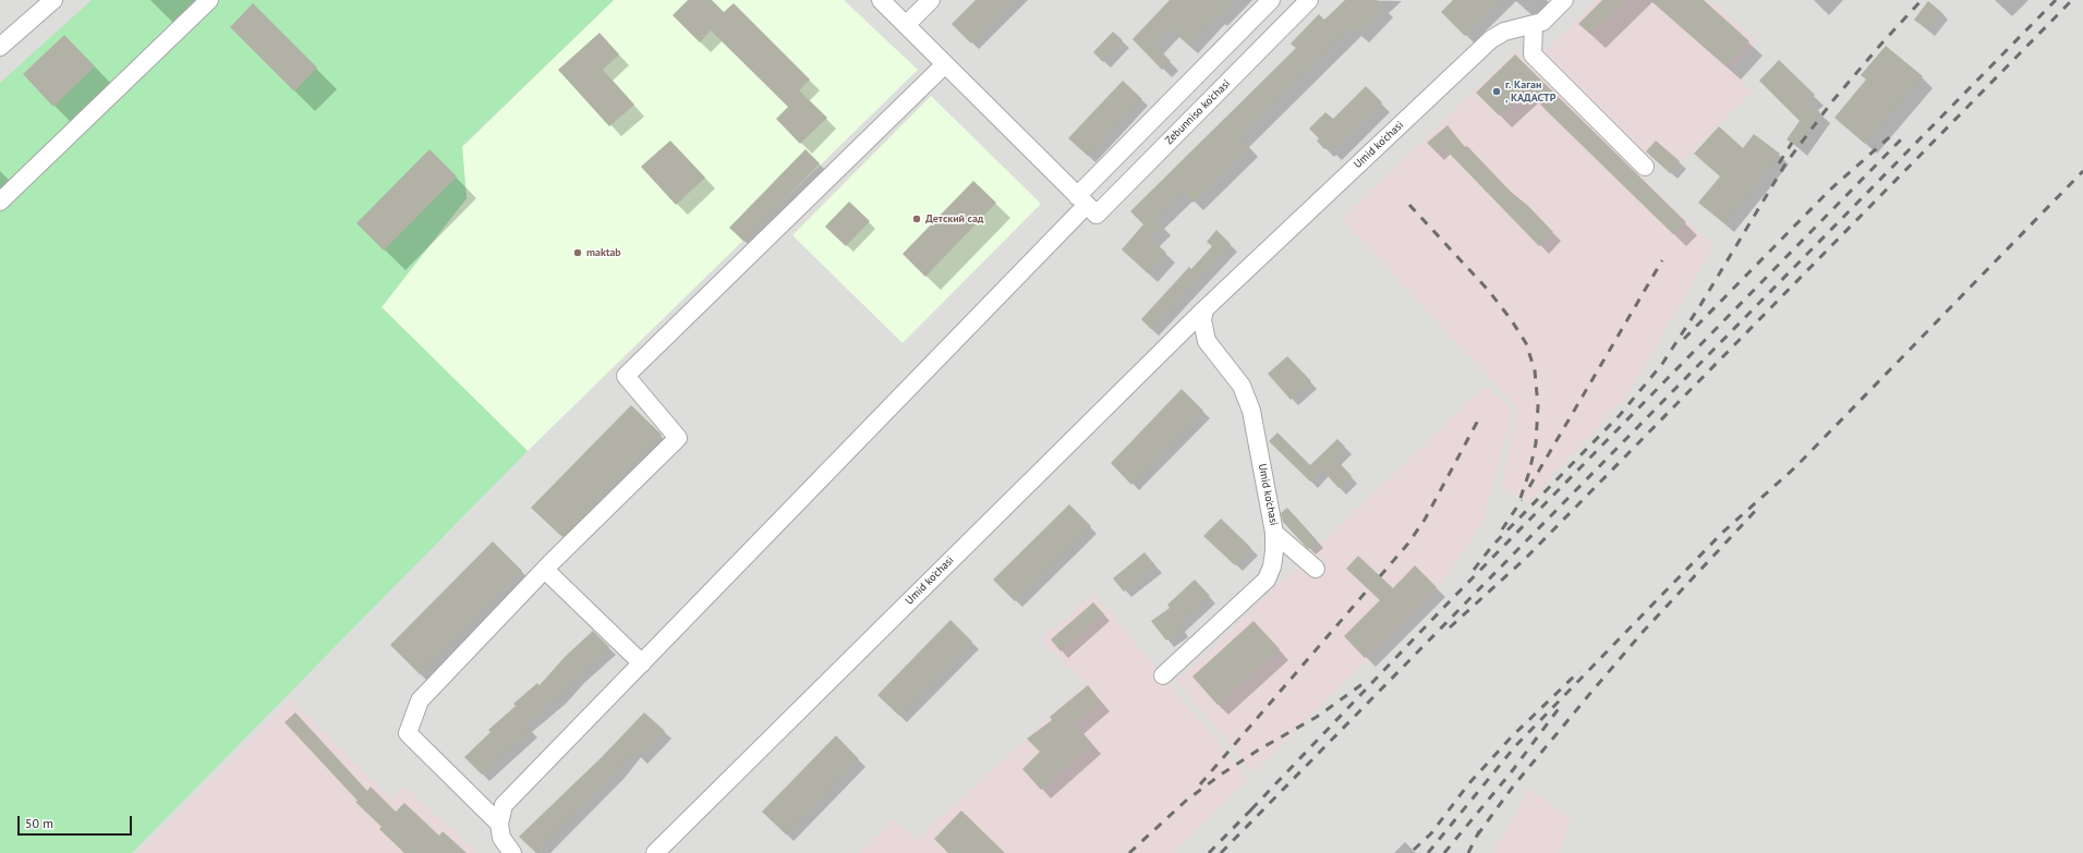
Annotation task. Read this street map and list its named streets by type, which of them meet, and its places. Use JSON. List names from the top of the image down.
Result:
{
  "streets": {
    "street": ["Zebunniso ko'chasi", "Umid ko'chasi"]
  },
  "places": ["г. Каган , КАДАСТР", "Детский сад", "maktab"],
  "scale_bar": "50 m"
}
